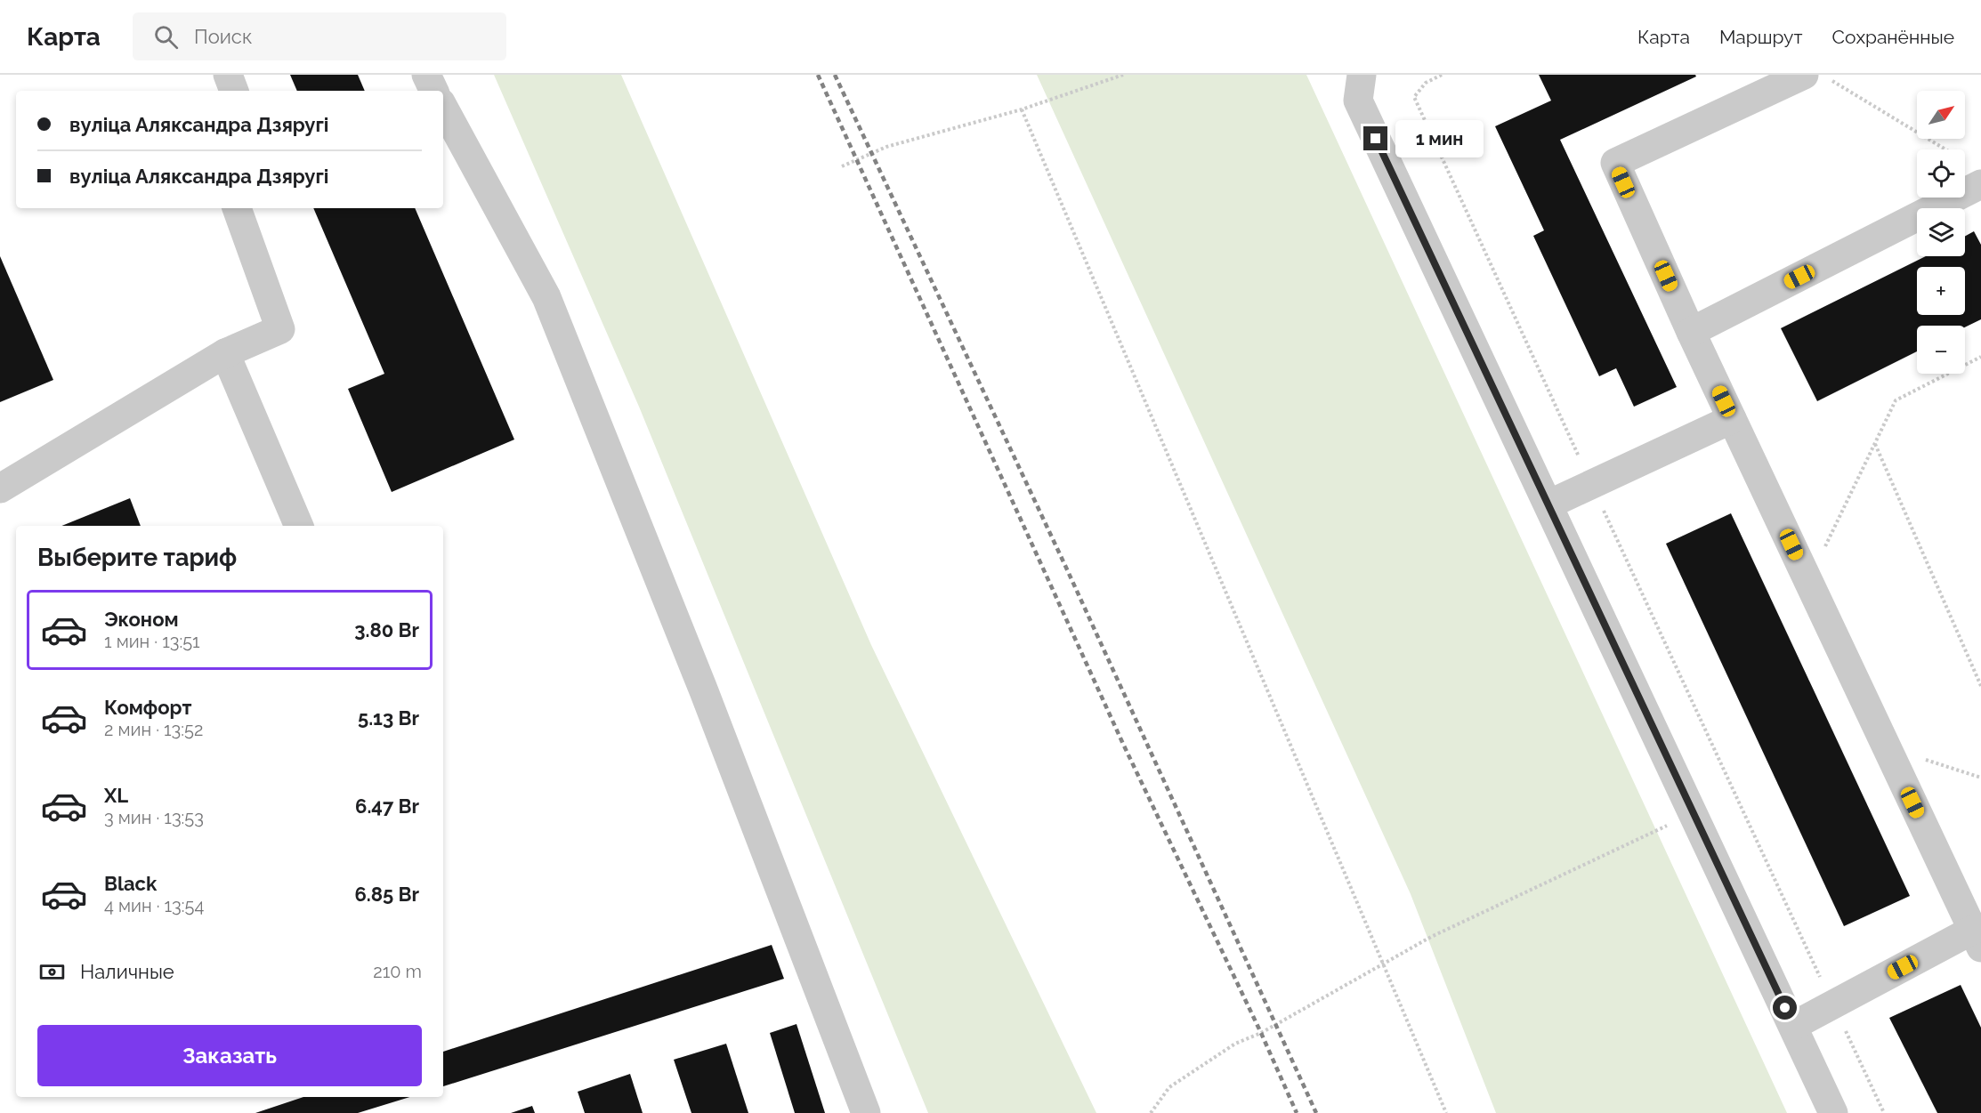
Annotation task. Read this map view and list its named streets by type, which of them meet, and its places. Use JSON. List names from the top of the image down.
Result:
{
  "north": "top right",
  "page": {
    "header": "Карта",
    "search": "Поиск",
    "nav": ["Карта", "Маршрут", "Сохранённые"],
    "map_buttons": ["+", "−"],
    "banner": ["вуліца Аляксандра Дзяругі", "вуліца Аляксандра Дзяругі"],
    "bubble": "1 мин",
    "heading": "Выберите тариф",
    "list": [
      {
        "name": "Эконом",
        "note": "1 мин · 13:51",
        "value": "3.80 Br"
      },
      {
        "name": "Комфорт",
        "note": "2 мин · 13:52",
        "value": "5.13 Br"
      },
      {
        "name": "XL",
        "note": "3 мин · 13:53",
        "value": "6.47 Br"
      },
      {
        "name": "Black",
        "note": "4 мин · 13:54",
        "value": "6.85 Br"
      }
    ],
    "pay": ["Наличные", "210 m"],
    "buttons": "Заказать"
  }
}
